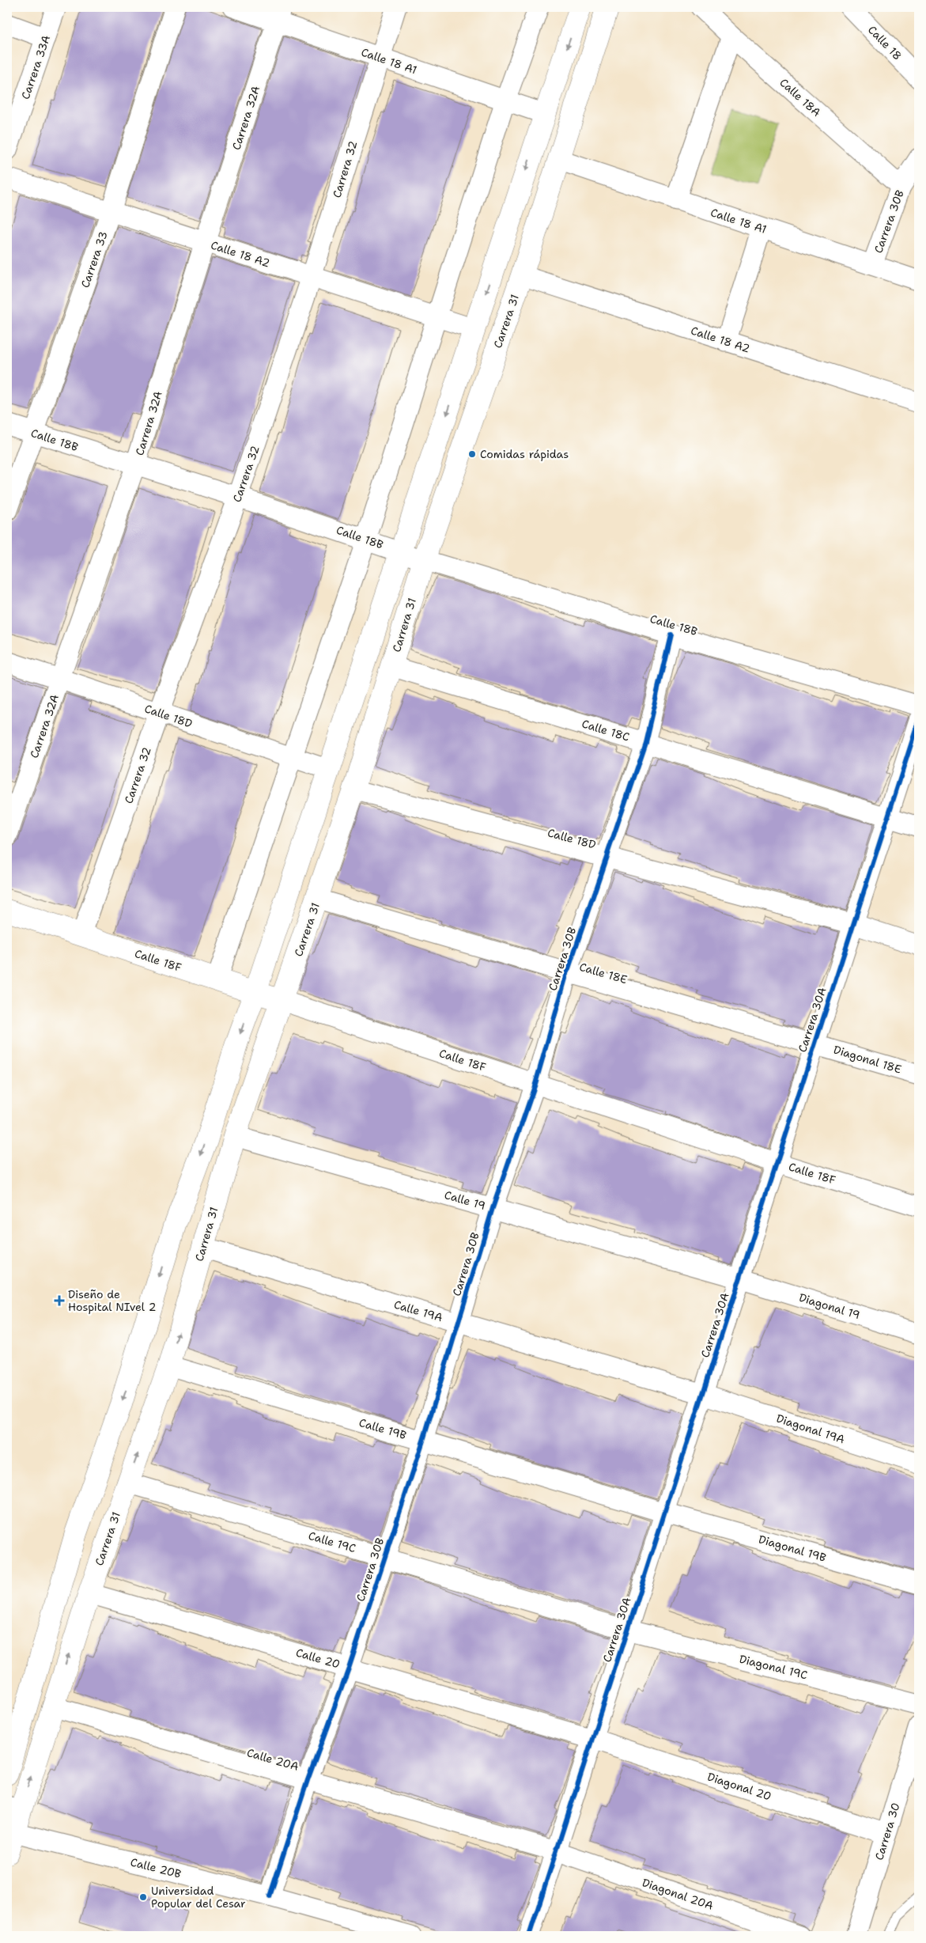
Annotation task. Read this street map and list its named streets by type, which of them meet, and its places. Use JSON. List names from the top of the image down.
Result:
{
  "streets": {
    "main road": ["Carrera 31", "Calle 18F"],
    "street": [
      "Calle 18",
      "Calle 18 A1",
      "Carrera 33A",
      "Calle 18A",
      "Carrera 32A",
      "Carrera 32",
      "Carrera 30B",
      "Calle 18 A2",
      "Carrera 33",
      "Calle 18B",
      "Calle 18D",
      "Calle 18C",
      "Calle 18E",
      "Carrera 30A",
      "Diagonal 18E",
      "Calle 19",
      "Diagonal 19",
      "Calle 19A",
      "Calle 19B",
      "Diagonal 19A",
      "Calle 19C",
      "Diagonal 19B",
      "Calle 20",
      "Diagonal 19C",
      "Calle 20A",
      "Diagonal 20",
      "Carrera 30",
      "Calle 20B",
      "Diagonal 20A"
    ]
  },
  "crossings": [
    ["Calle 18 A1", "Carrera 32A"],
    ["Calle 18 A1", "Carrera 32"],
    ["Calle 18 A1", "Carrera 30B"],
    ["Calle 18 A1", "Carrera 31"],
    ["Calle 18A", "Carrera 30B"],
    ["Carrera 32A", "Calle 18 A2"],
    ["Carrera 32A", "Calle 18B"],
    ["Carrera 32A", "Calle 18D"],
    ["Carrera 32", "Calle 18 A2"],
    ["Carrera 32", "Calle 18B"],
    ["Carrera 32", "Calle 18D"],
    ["Carrera 32", "Calle 18F"],
    ["Carrera 30B", "Calle 18B"],
    ["Carrera 30B", "Calle 18D"],
    ["Carrera 30B", "Calle 18C"],
    ["Carrera 30B", "Calle 18F"],
    ["Carrera 30B", "Calle 18E"],
    ["Carrera 30B", "Calle 19"],
    ["Carrera 30B", "Calle 19A"],
    ["Carrera 30B", "Calle 19B"],
    ["Carrera 30B", "Calle 19C"],
    ["Carrera 30B", "Calle 20"],
    ["Carrera 30B", "Calle 20A"],
    ["Carrera 30B", "Calle 20B"],
    ["Calle 18 A2", "Carrera 33"],
    ["Calle 18 A2", "Carrera 31"],
    ["Carrera 33", "Calle 18B"],
    ["Carrera 31", "Calle 18B"],
    ["Carrera 31", "Calle 18D"],
    ["Carrera 31", "Calle 18C"],
    ["Carrera 31", "Calle 18F"],
    ["Carrera 31", "Calle 18E"],
    ["Carrera 31", "Calle 19"],
    ["Carrera 31", "Calle 19A"],
    ["Carrera 31", "Calle 19B"],
    ["Carrera 31", "Calle 19C"],
    ["Carrera 31", "Calle 20"],
    ["Carrera 31", "Calle 20A"],
    ["Carrera 31", "Calle 20B"],
    ["Calle 18D", "Carrera 30A"],
    ["Calle 18C", "Carrera 30A"],
    ["Calle 18F", "Carrera 30A"],
    ["Calle 18E", "Carrera 30A"],
    ["Calle 18E", "Diagonal 18E"],
    ["Carrera 30A", "Diagonal 18E"],
    ["Carrera 30A", "Calle 19"],
    ["Carrera 30A", "Diagonal 19"],
    ["Carrera 30A", "Calle 19A"],
    ["Carrera 30A", "Calle 19B"],
    ["Carrera 30A", "Diagonal 19A"],
    ["Carrera 30A", "Calle 19C"],
    ["Carrera 30A", "Diagonal 19B"],
    ["Carrera 30A", "Calle 20"],
    ["Carrera 30A", "Diagonal 19C"],
    ["Carrera 30A", "Calle 20A"],
    ["Carrera 30A", "Diagonal 20"],
    ["Carrera 30A", "Diagonal 20A"],
    ["Calle 19", "Diagonal 19"],
    ["Calle 19A", "Diagonal 19A"],
    ["Calle 19B", "Diagonal 19B"],
    ["Calle 19C", "Diagonal 19C"],
    ["Calle 20", "Diagonal 20"],
    ["Calle 20A", "Diagonal 20A"],
    ["Diagonal 20", "Carrera 30"]
  ],
  "places": {
    "other": ["Comidas rápidas", "Universidad Popular del Cesar"],
    "health": ["Diseño de Hospital NIvel 2"]
  }
}
